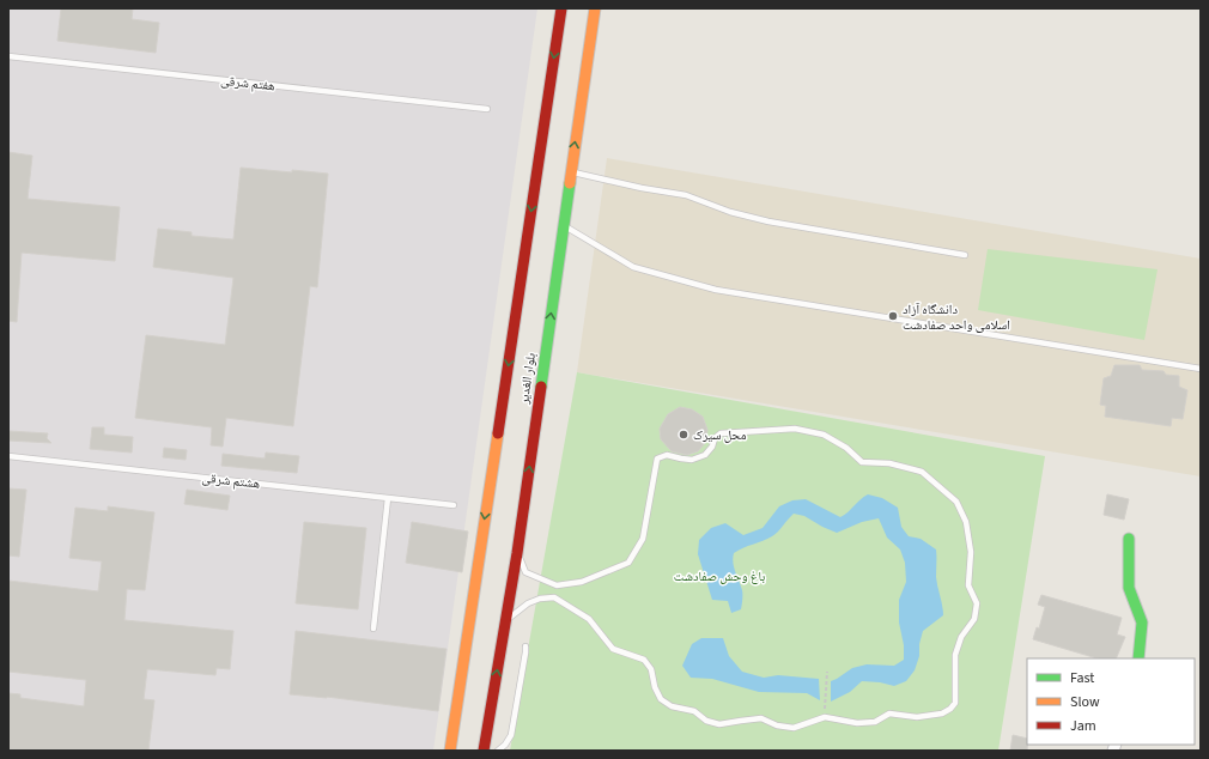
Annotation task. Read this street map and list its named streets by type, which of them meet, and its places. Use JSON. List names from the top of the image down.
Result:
{
  "streets": {
    "street": ["بلوار الغدیر"],
    "lane": ["هفتم شرقی", "هشتم شرقی"]
  },
  "parks": ["باغ وحش صفادشت"],
  "places": ["دانشگاه آزاد اسلامی واحد صفادشت", "محل سیرک"],
  "legend": ["Fast", "Slow", "Jam"]
}
